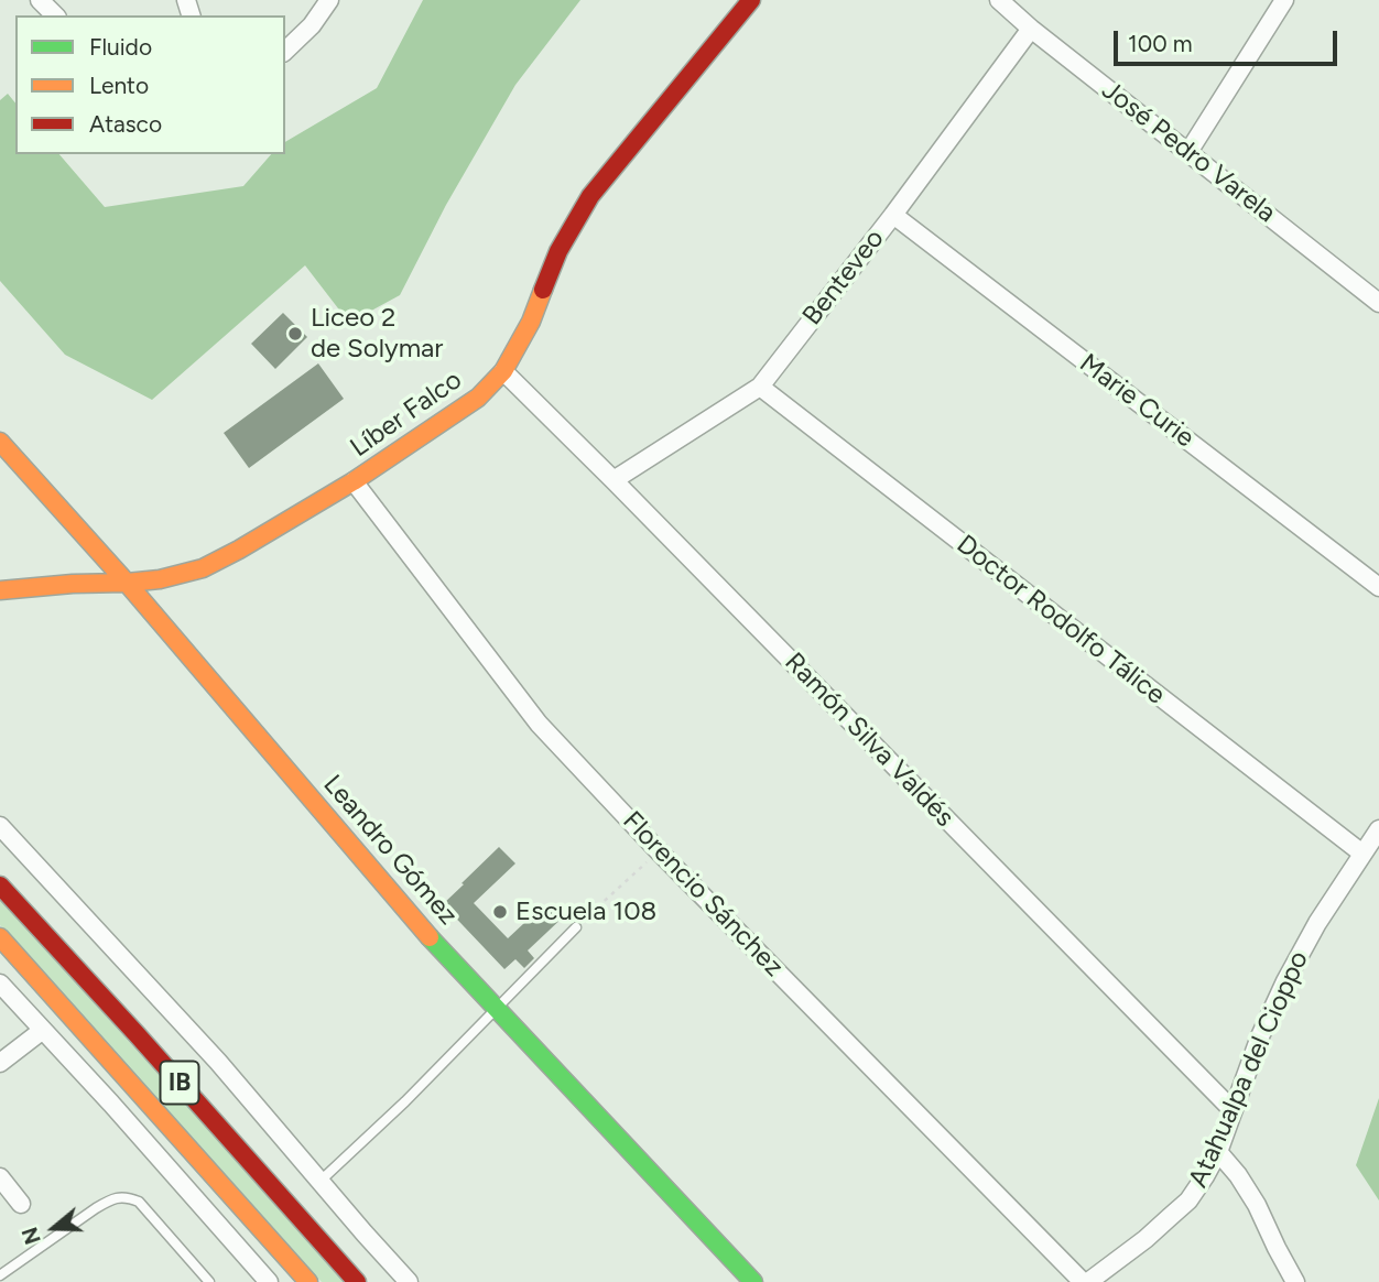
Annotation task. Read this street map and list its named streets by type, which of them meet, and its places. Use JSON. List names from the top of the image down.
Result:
{
  "streets": {
    "main road": ["Líber Falco", "Leandro Gómez", "IB"],
    "street": [
      "José Pedro Varela",
      "Benteveo",
      "Marie Curie",
      "Doctor Rodolfo Tálice",
      "Ramón Silva Valdés",
      "Florencio Sánchez",
      "Atahualpa del Cioppo"
    ]
  },
  "crossings": [
    ["José Pedro Varela", "Benteveo"],
    ["Benteveo", "Marie Curie"],
    ["Benteveo", "Doctor Rodolfo Tálice"],
    ["Benteveo", "Ramón Silva Valdés"],
    ["Líber Falco", "Ramón Silva Valdés"],
    ["Líber Falco", "Leandro Gómez"],
    ["Líber Falco", "Florencio Sánchez"],
    ["Doctor Rodolfo Tálice", "Atahualpa del Cioppo"],
    ["Ramón Silva Valdés", "Atahualpa del Cioppo"]
  ],
  "places": ["Liceo 2 de Solymar", "Escuela 108"],
  "legend": ["Fluido", "Lento", "Atasco"],
  "scale_bar": "100 m",
  "north": "left"
}
